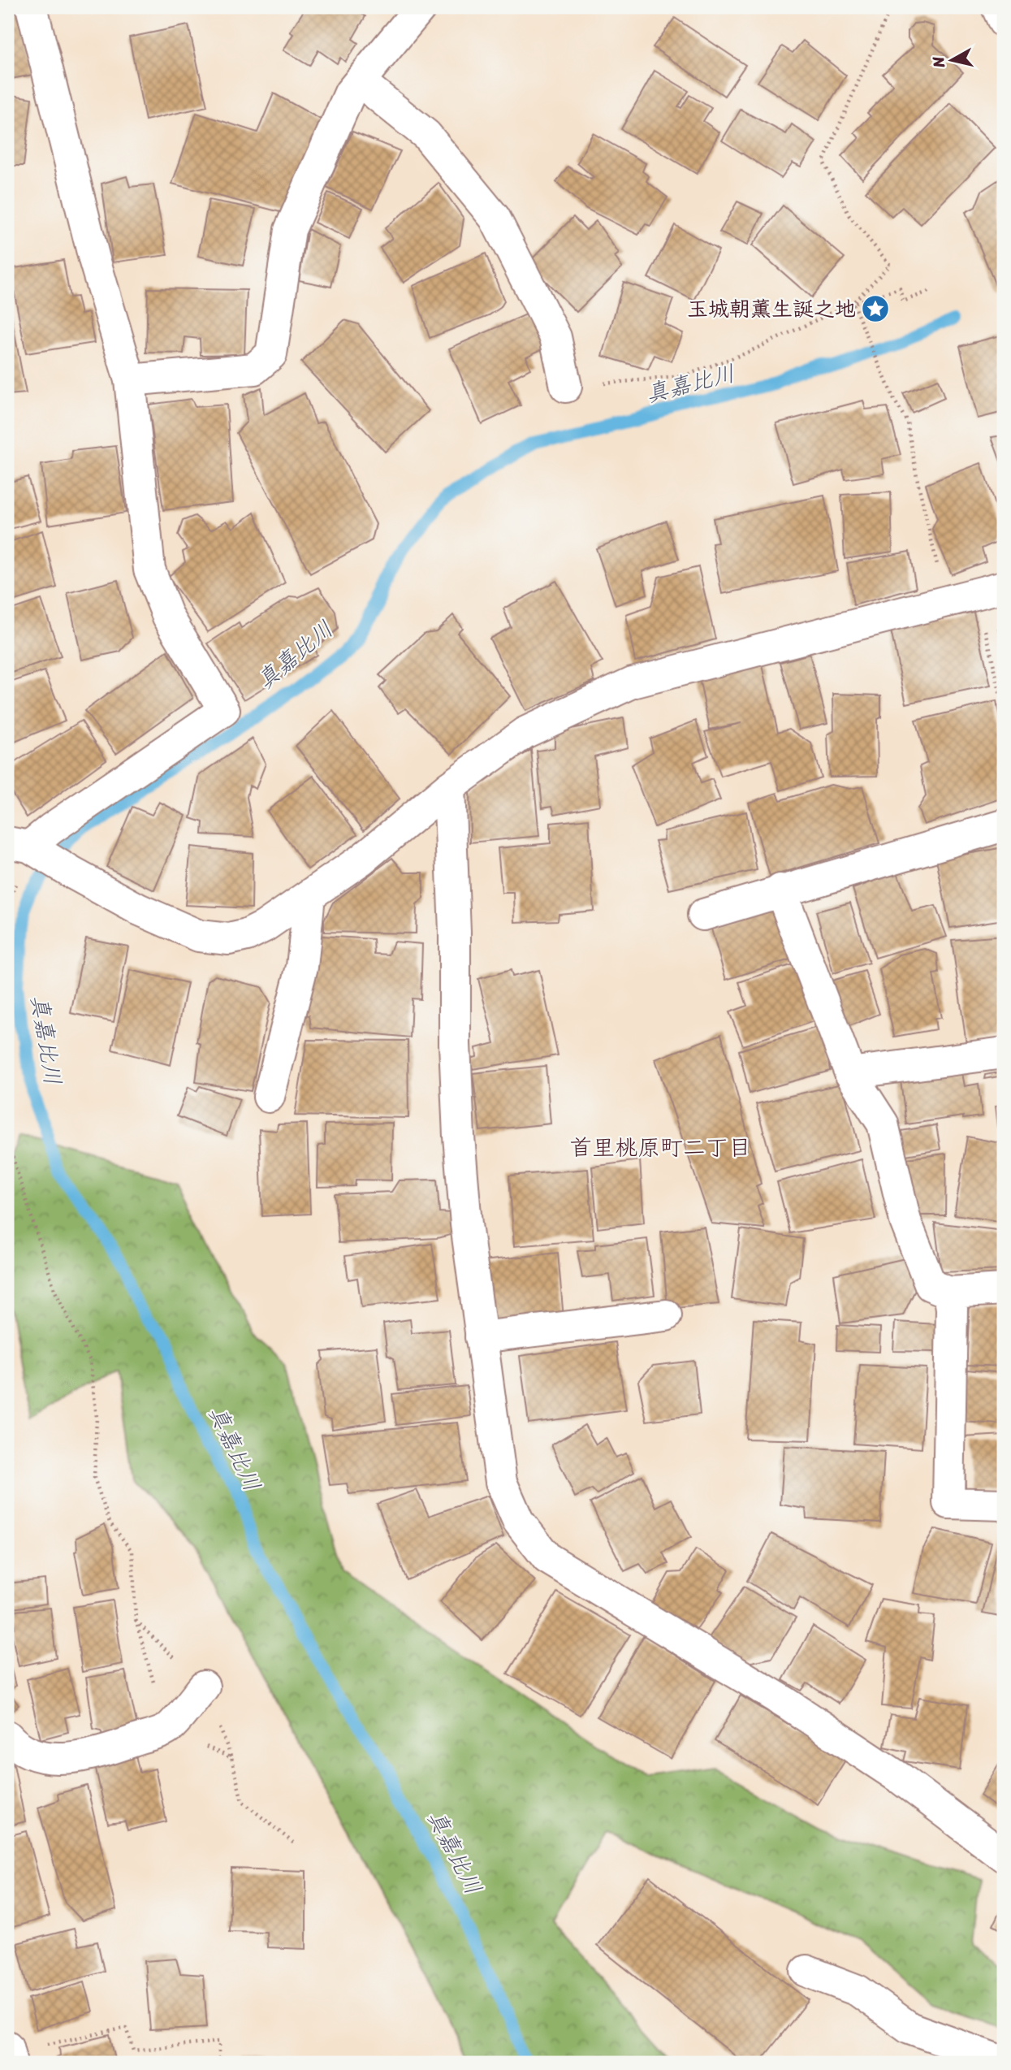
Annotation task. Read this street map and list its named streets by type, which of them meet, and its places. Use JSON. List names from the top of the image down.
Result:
{
  "districts": ["首里桃原町二丁目"],
  "water": ["真嘉比川"],
  "places": {
    "place": ["玉城朝薫生誕之地"]
  },
  "north": "left"
}
